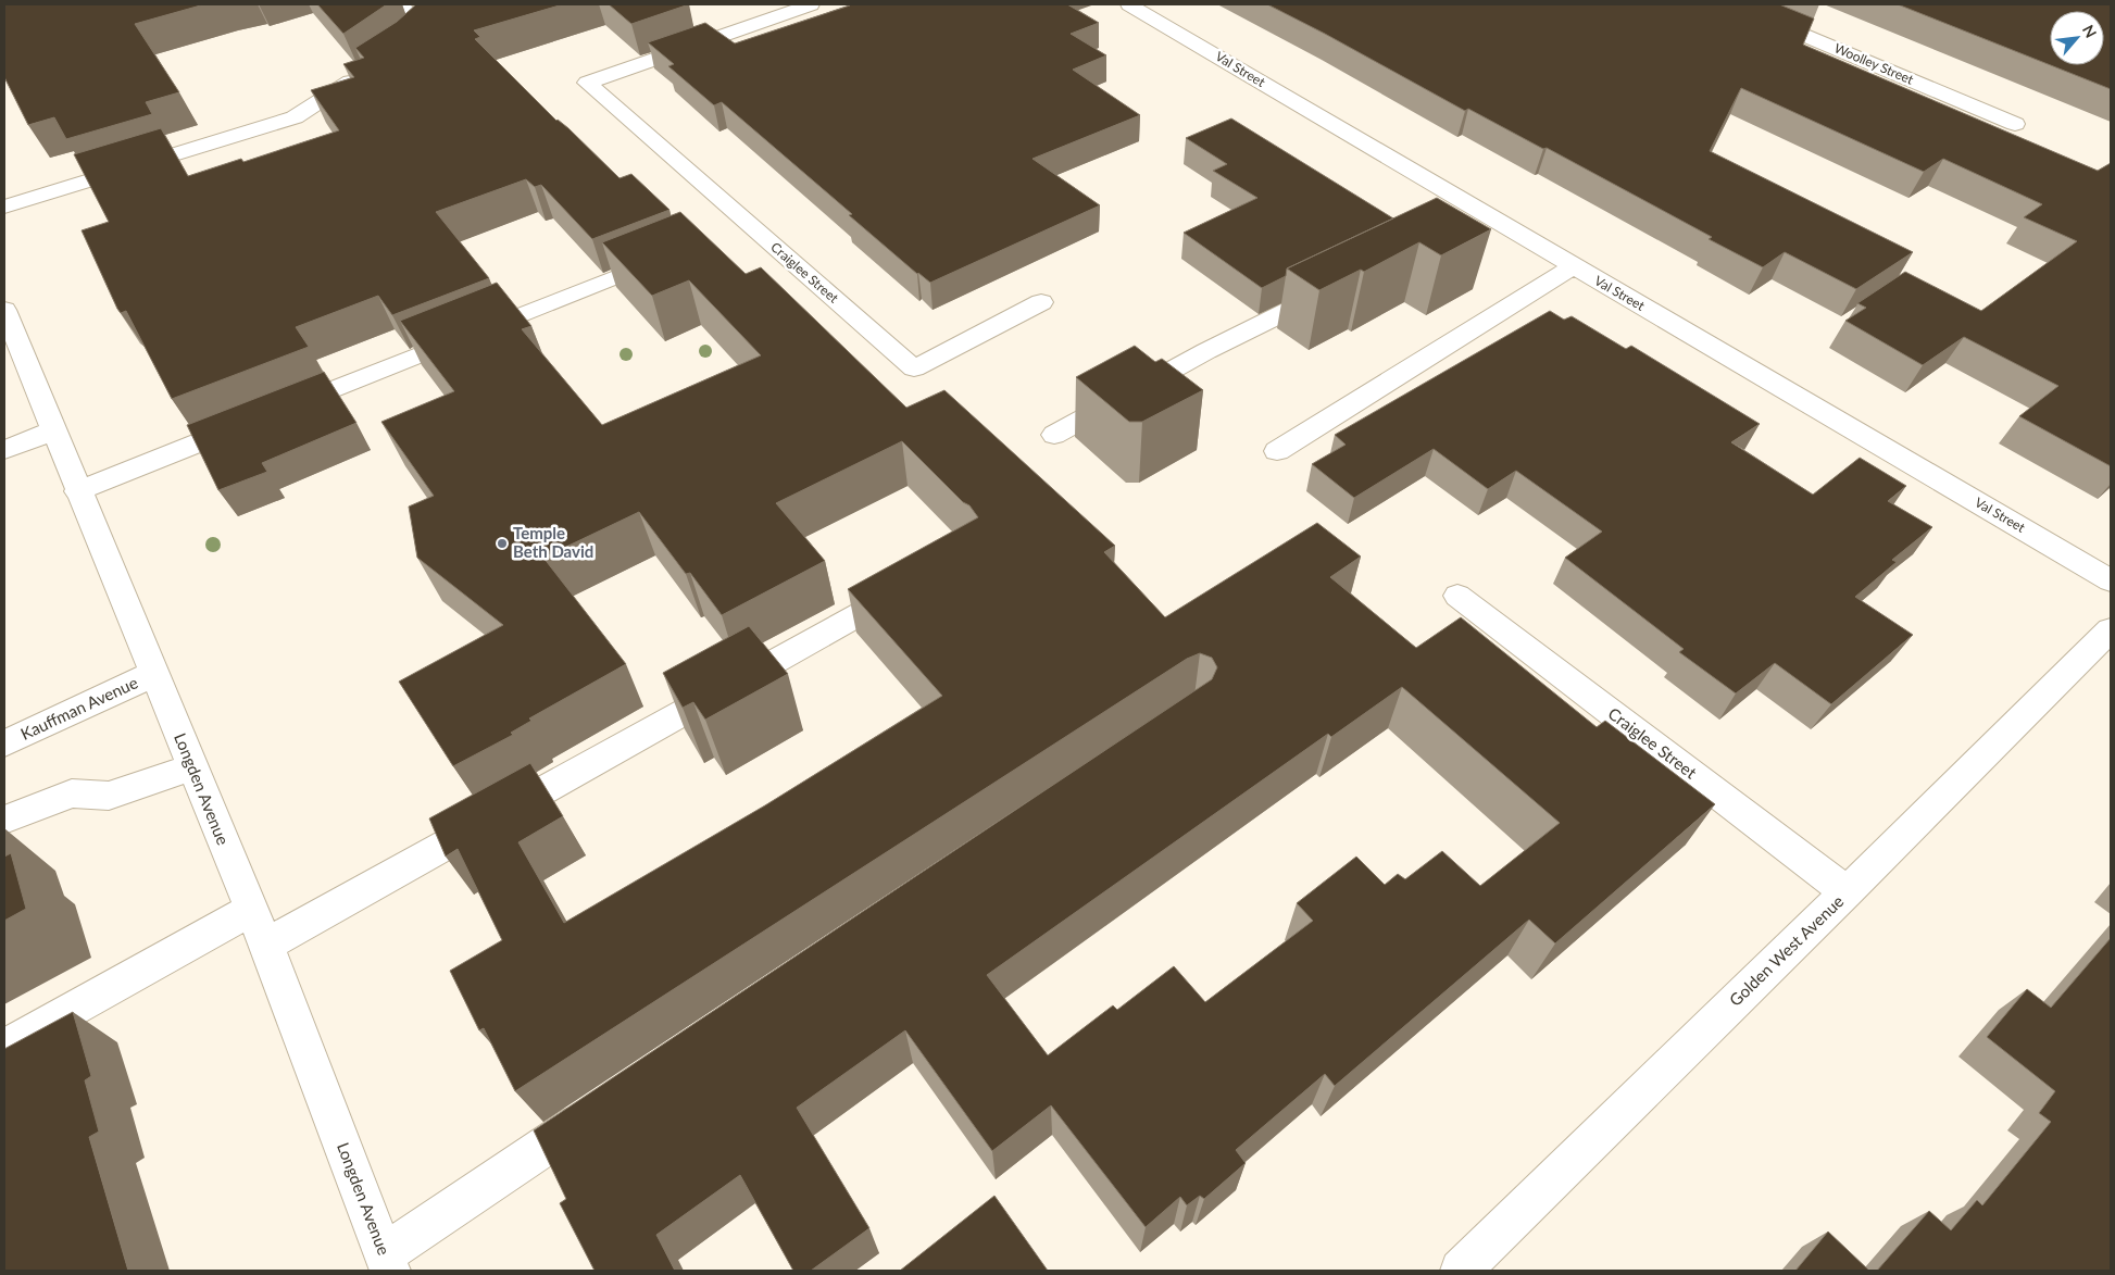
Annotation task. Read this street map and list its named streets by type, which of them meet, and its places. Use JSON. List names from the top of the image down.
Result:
{
  "streets": {
    "street": [
      "Woolley Street",
      "Val Street",
      "Craiglee Street",
      "Kauffman Avenue",
      "Longden Avenue",
      "Golden West Avenue"
    ]
  },
  "crossings": [
    ["Craiglee Street", "Golden West Avenue"],
    ["Kauffman Avenue", "Longden Avenue"]
  ],
  "places": ["Temple Beth David"],
  "north": "top right"
}
